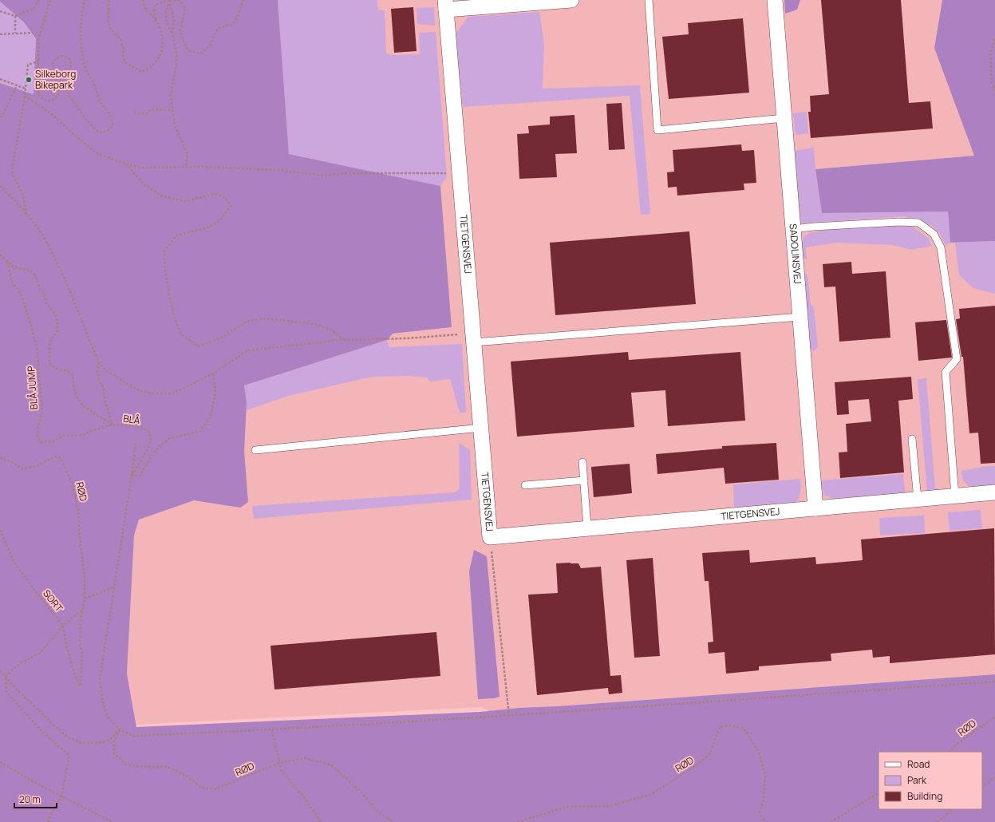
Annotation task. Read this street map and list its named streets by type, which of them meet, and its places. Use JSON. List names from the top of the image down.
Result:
{
  "streets": {
    "street": ["TIETGENSVEJ", "SADOLINSVEJ"],
    "path": [
      "BLÅ JUMP",
      "BLÅ",
      "RØD",
      "SORT"
    ]
  },
  "crossings": [
    ["TIETGENSVEJ", "SADOLINSVEJ"],
    ["BLÅ JUMP", "BLÅ"],
    ["RØD", "SORT"]
  ],
  "places": ["Silkeborg Bikepark"],
  "legend": ["Road", "Park", "Building"],
  "scale_bar": "20 m"
}
